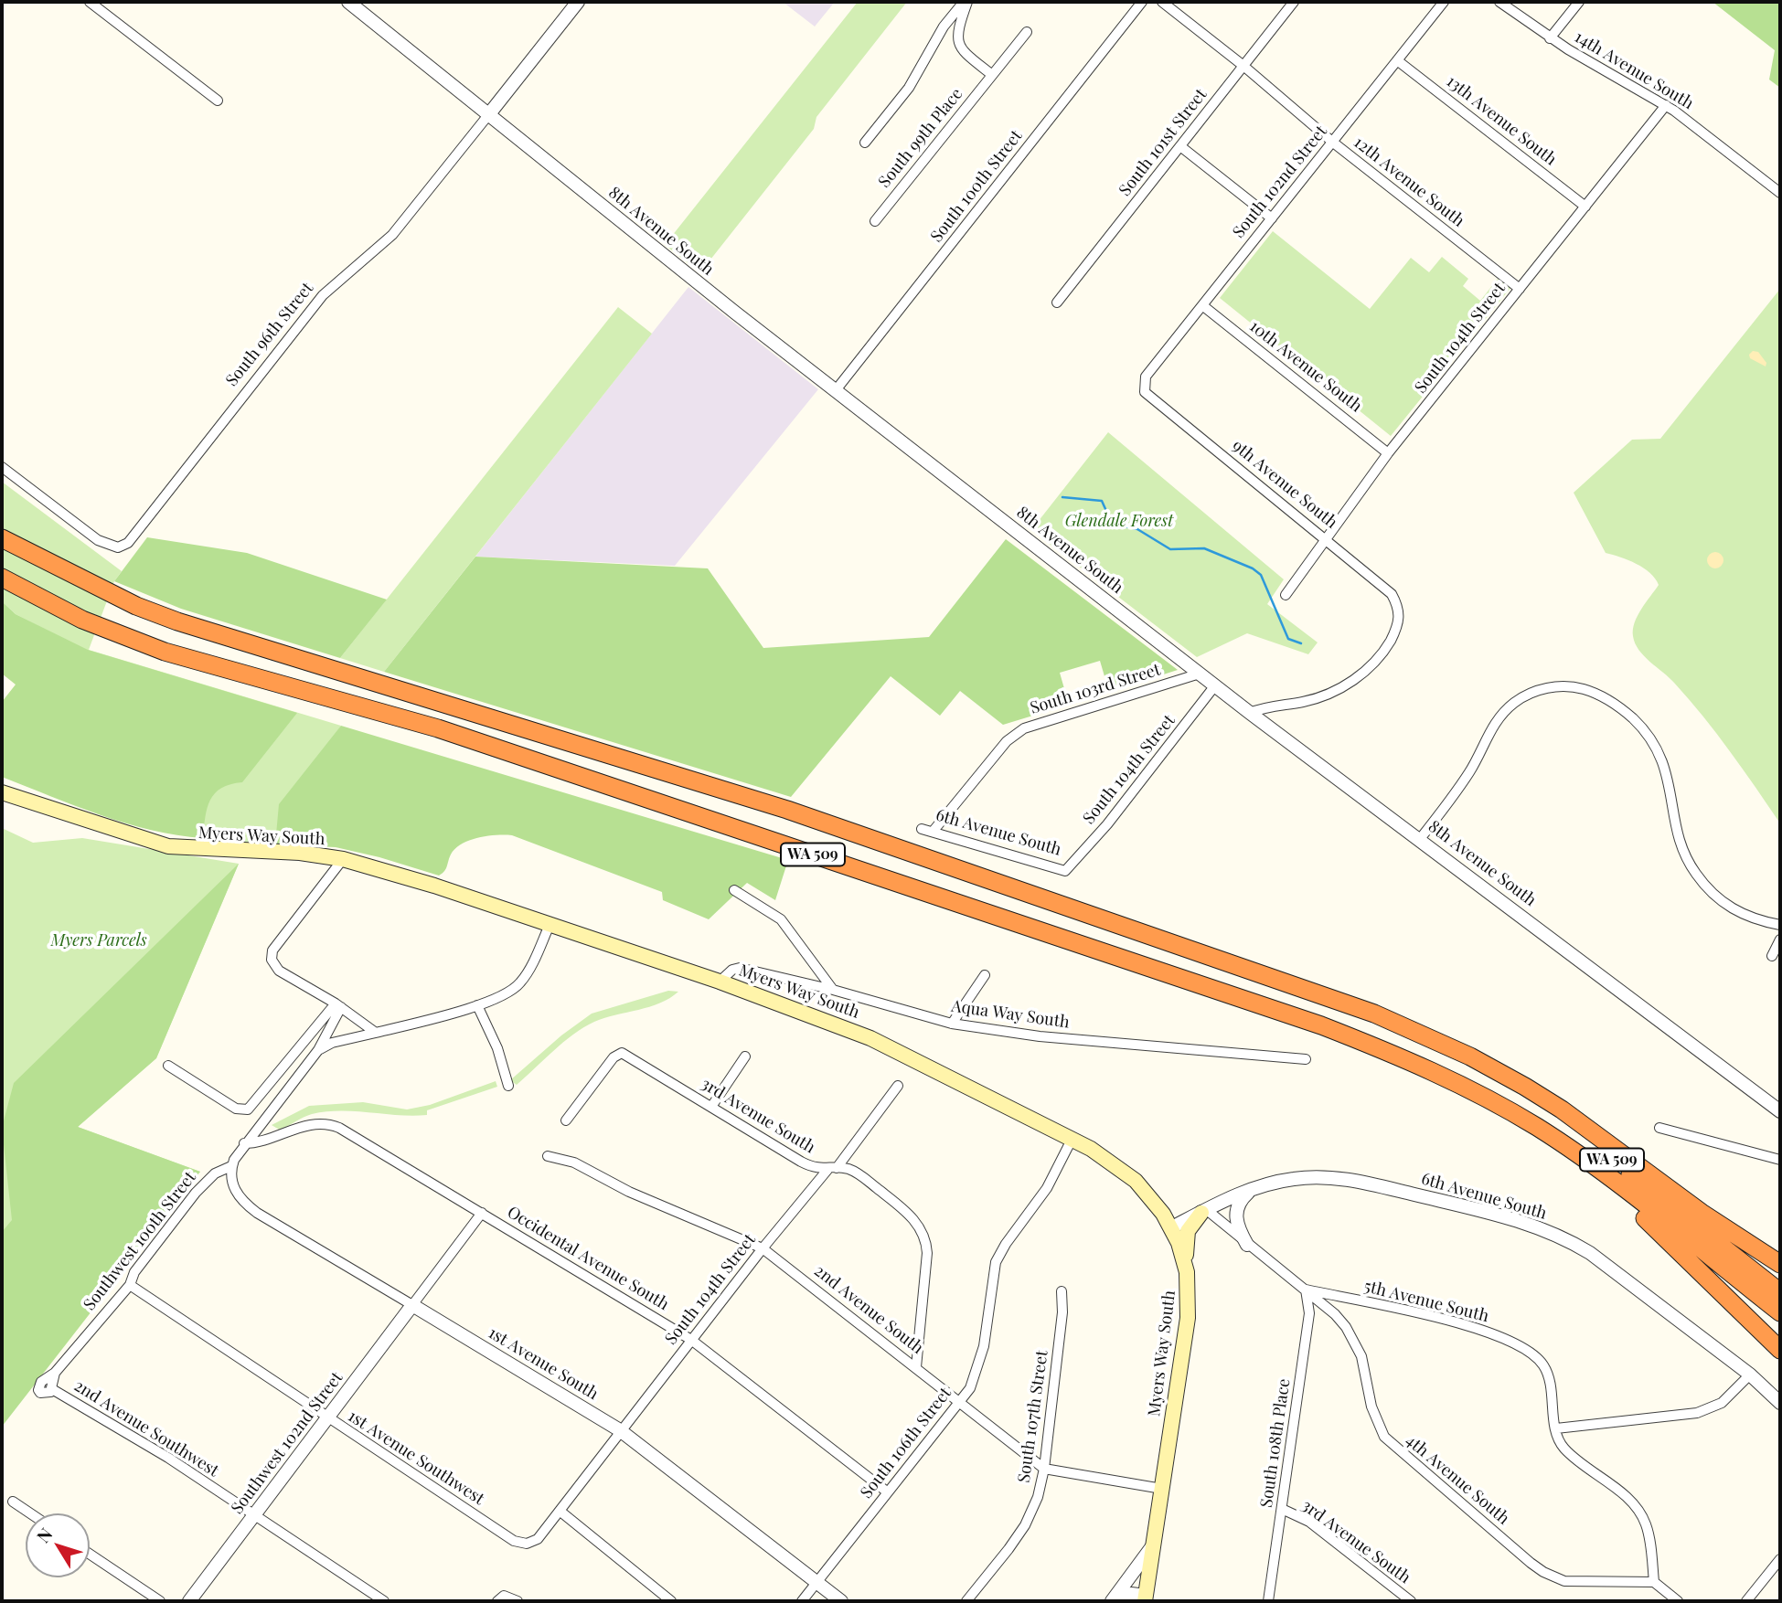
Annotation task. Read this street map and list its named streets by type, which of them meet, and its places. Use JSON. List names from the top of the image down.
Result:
{
  "streets": {
    "highway": ["WA 509"],
    "main road": ["Myers Way South"],
    "street": [
      "14th Avenue South",
      "13th Avenue South",
      "South 99th Place",
      "South 101st Street",
      "South 102nd Street",
      "12th Avenue South",
      "South 100th Street",
      "8th Avenue South",
      "South 96th Street",
      "South 104th Street",
      "10th Avenue South",
      "9th Avenue South",
      "South 103rd Street",
      "6th Avenue South",
      "Aqua Way South",
      "3rd Avenue South",
      "Southwest 100th Street",
      "Occidental Avenue South",
      "5th Avenue South",
      "2nd Avenue South",
      "1st Avenue South",
      "South 107th Street",
      "2nd Avenue Southwest",
      "Southwest 102nd Street",
      "South 106th Street",
      "South 108th Place",
      "1st Avenue Southwest",
      "4th Avenue South"
    ]
  },
  "crossings": [
    ["14th Avenue South", "South 104th Street"],
    ["13th Avenue South", "South 102nd Street"],
    ["13th Avenue South", "South 104th Street"],
    ["South 101st Street", "12th Avenue South"],
    ["South 102nd Street", "12th Avenue South"],
    ["South 102nd Street", "10th Avenue South"],
    ["South 102nd Street", "9th Avenue South"],
    ["12th Avenue South", "South 104th Street"],
    ["South 100th Street", "8th Avenue South"],
    ["8th Avenue South", "South 96th Street"],
    ["8th Avenue South", "South 104th Street"],
    ["8th Avenue South", "9th Avenue South"],
    ["8th Avenue South", "South 103rd Street"],
    ["South 104th Street", "10th Avenue South"],
    ["South 104th Street", "9th Avenue South"],
    ["South 104th Street", "6th Avenue South"],
    ["South 104th Street", "3rd Avenue South"],
    ["South 104th Street", "Occidental Avenue South"],
    ["South 104th Street", "2nd Avenue South"],
    ["South 104th Street", "1st Avenue South"],
    ["South 104th Street", "1st Avenue Southwest"],
    ["South 103rd Street", "6th Avenue South"],
    ["6th Avenue South", "Myers Way South"],
    ["6th Avenue South", "4th Avenue South"],
    ["Myers Way South", "Aqua Way South"],
    ["Myers Way South", "2nd Avenue South"],
    ["Myers Way South", "South 106th Street"],
    ["3rd Avenue South", "2nd Avenue South"],
    ["3rd Avenue South", "South 108th Place"],
    ["Southwest 100th Street", "1st Avenue South"],
    ["Southwest 100th Street", "2nd Avenue Southwest"],
    ["Southwest 100th Street", "1st Avenue Southwest"],
    ["Occidental Avenue South", "South 106th Street"],
    ["5th Avenue South", "South 108th Place"],
    ["5th Avenue South", "4th Avenue South"],
    ["2nd Avenue South", "South 107th Street"],
    ["2nd Avenue South", "South 106th Street"],
    ["1st Avenue South", "Southwest 102nd Street"],
    ["1st Avenue South", "South 106th Street"],
    ["2nd Avenue Southwest", "Southwest 102nd Street"],
    ["Southwest 102nd Street", "1st Avenue Southwest"],
    ["South 108th Place", "4th Avenue South"]
  ],
  "parks": ["Glendale Forest", "Myers Parcels"],
  "north": "top left"
}
